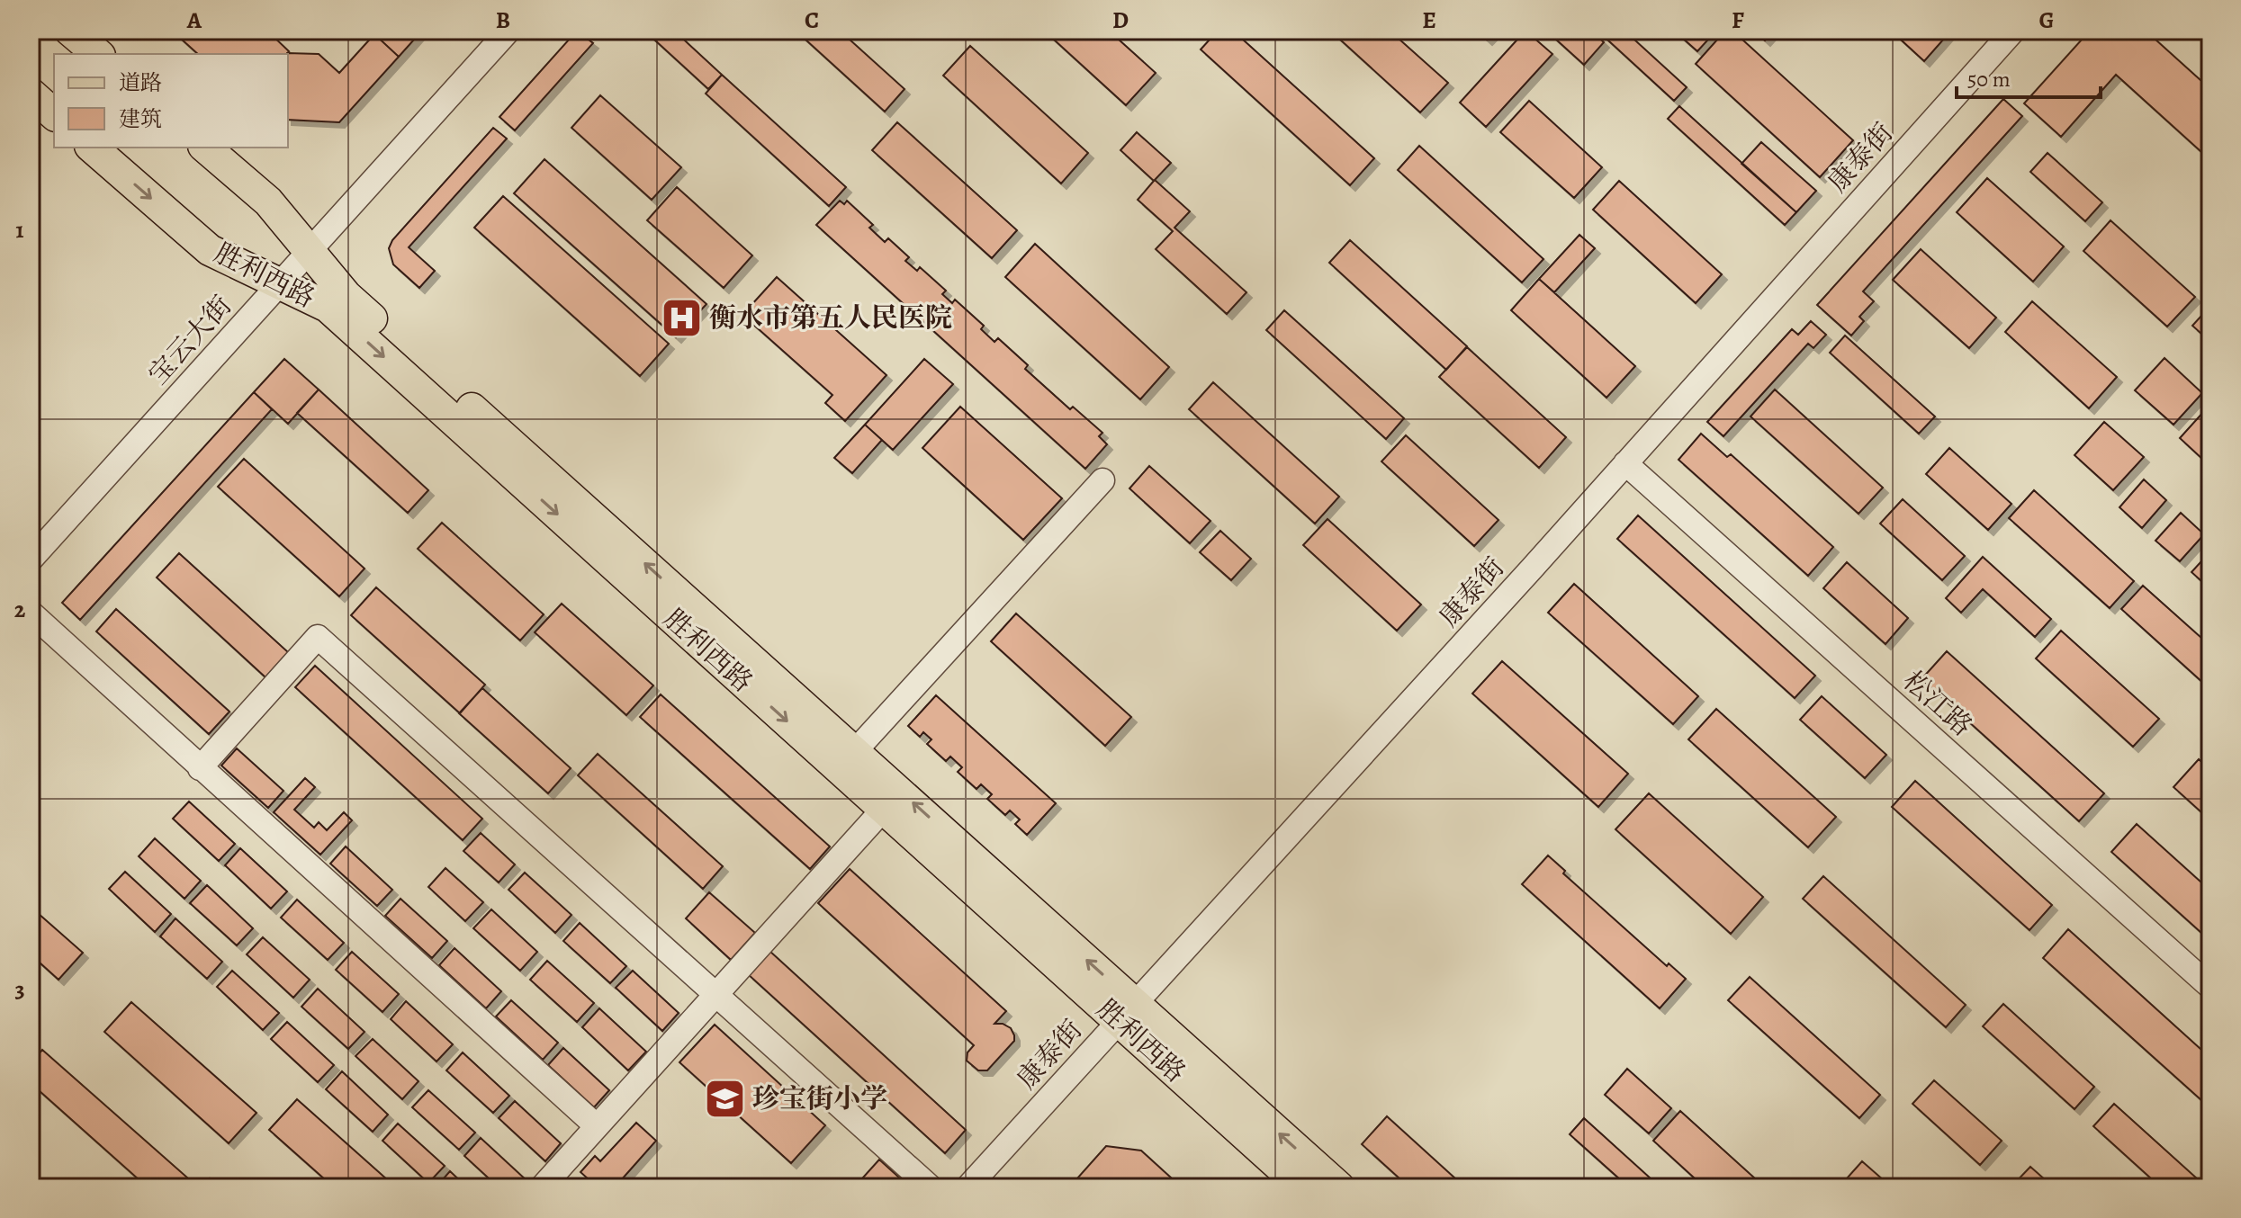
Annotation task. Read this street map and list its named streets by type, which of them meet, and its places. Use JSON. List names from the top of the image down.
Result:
{
  "streets": {
    "main road": ["胜利西路"],
    "street": ["康泰街", "宝云大街", "松江路"]
  },
  "crossings": [
    ["康泰街", "胜利西路"],
    ["康泰街", "松江路"],
    ["胜利西路", "宝云大街"]
  ],
  "places": {
    "hospital": ["衡水市第五人民医院"],
    "school or university": ["珍宝街小学"]
  },
  "legend": ["道路", "建筑"],
  "scale_bar": "50 m",
  "grid": {
    "columns": [
      "A",
      "B",
      "C",
      "D",
      "E",
      "F",
      "G"
    ],
    "rows": ["1", "2", "3"]
  }
}
